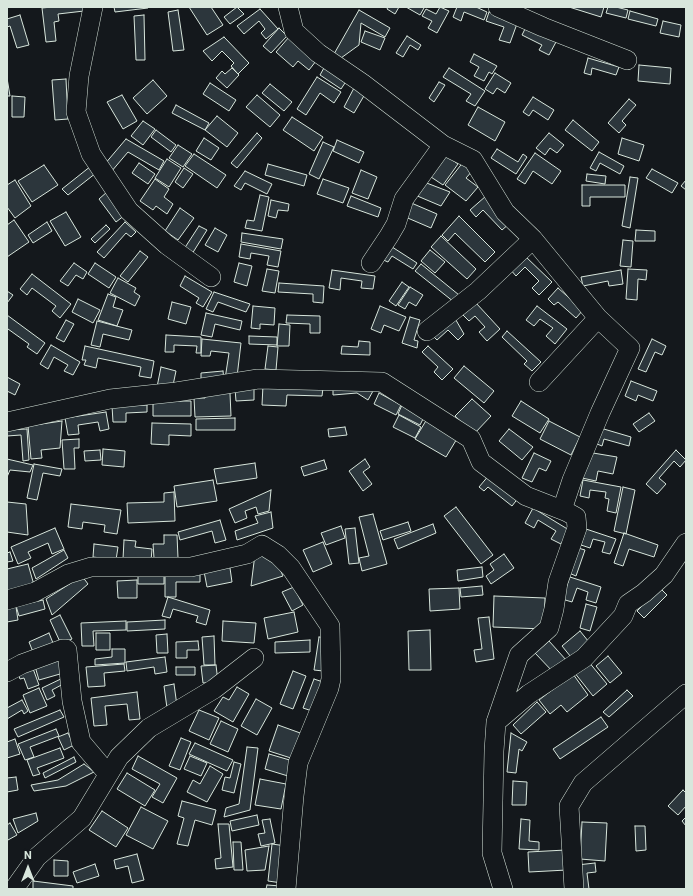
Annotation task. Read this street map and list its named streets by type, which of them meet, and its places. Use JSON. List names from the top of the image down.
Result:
{
  "north": "top"
}
